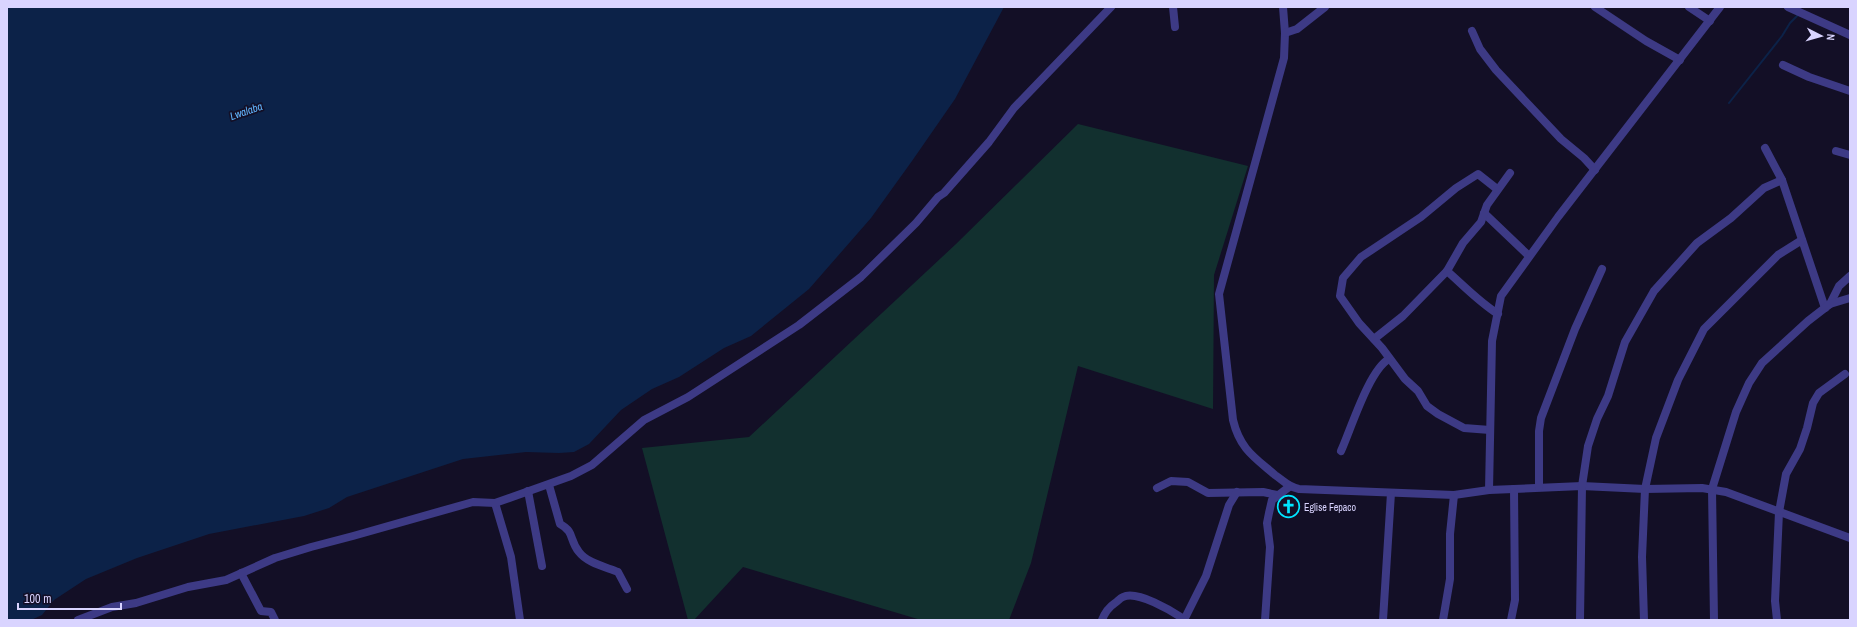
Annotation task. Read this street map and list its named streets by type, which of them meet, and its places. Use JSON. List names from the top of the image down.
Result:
{
  "water": ["Lwalaba"],
  "places": {
    "church": ["Eglise Fepaco"]
  },
  "scale_bar": "100 m",
  "north": "right"
}
